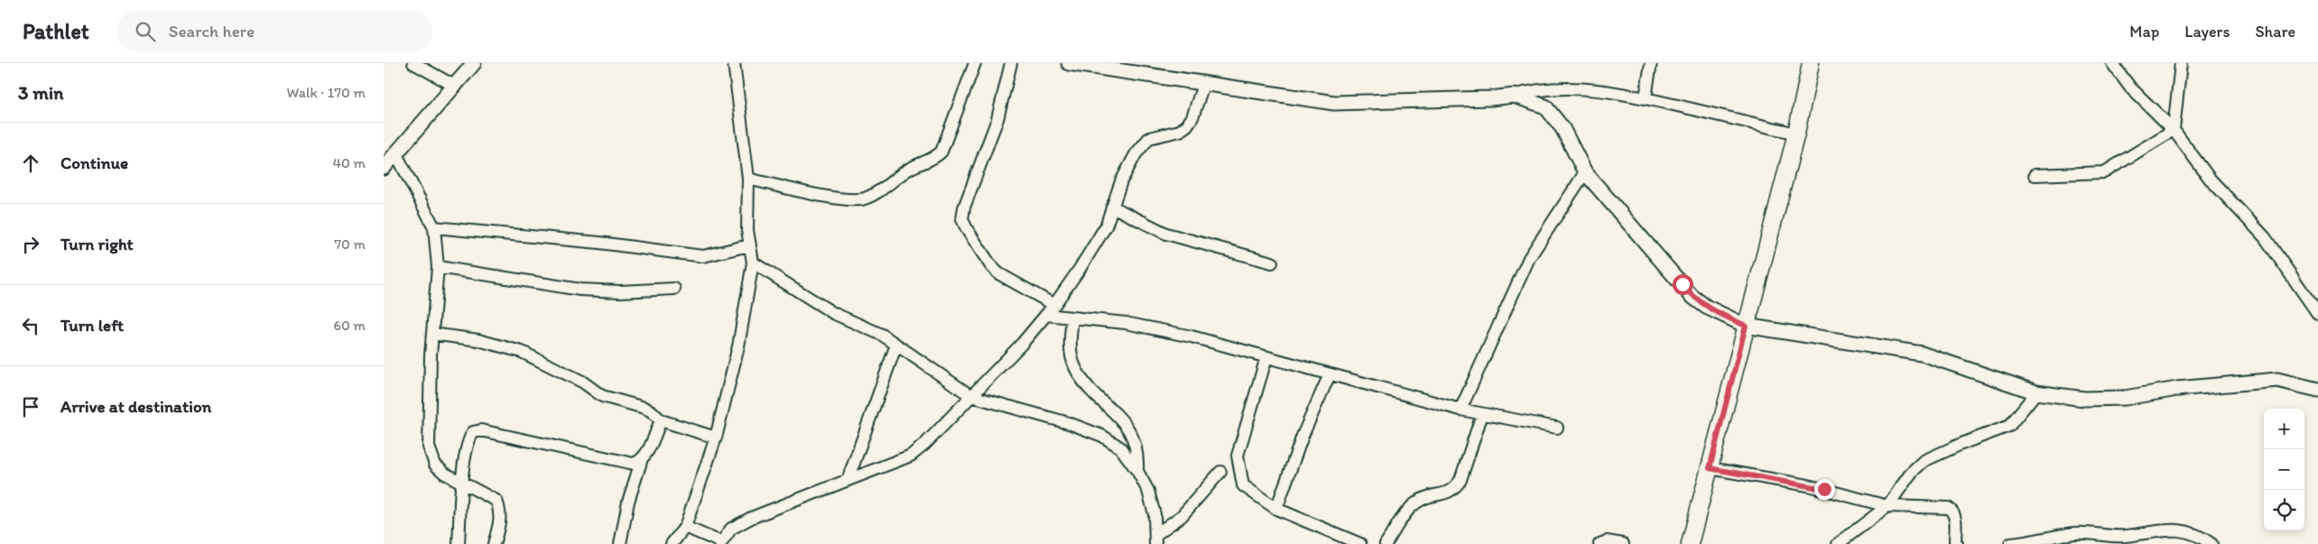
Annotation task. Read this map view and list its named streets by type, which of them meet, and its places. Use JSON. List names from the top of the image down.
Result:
{
  "page": {
    "header": "Pathlet",
    "search": "Search here",
    "nav": ["Map", "Layers", "Share"],
    "heading": ["3 min", "Walk · 170 m"],
    "list": [
      ["Continue", "40 m"],
      ["Turn right", "70 m"],
      ["Turn left", "60 m"],
      "Arrive at destination"
    ],
    "map_buttons": ["+", "−"]
  }
}
